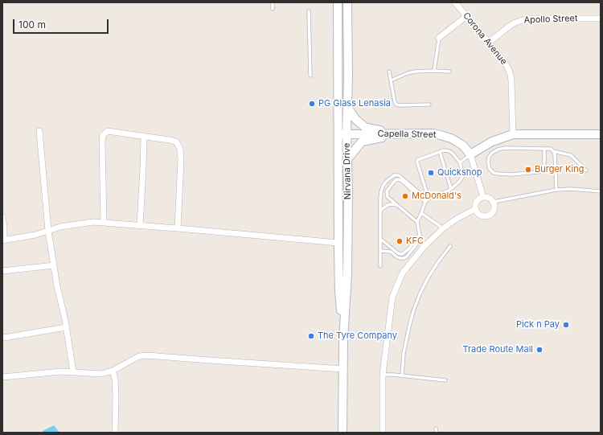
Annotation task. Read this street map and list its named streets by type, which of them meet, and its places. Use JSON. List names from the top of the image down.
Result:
{
  "streets": {
    "main road": ["Capella Street", "Nirvana Drive"],
    "street": ["Apollo Street", "Corona Avenue"]
  },
  "crossings": [
    ["Apollo Street", "Corona Avenue"],
    ["Capella Street", "Nirvana Drive"]
  ],
  "places": [
    "PG Glass Lenasia",
    "Burger King",
    "Quickshop",
    "McDonald's",
    "KFC",
    "Pick n Pay",
    "The Tyre Company",
    "Trade Route Mall"
  ],
  "scale_bar": "100 m"
}
